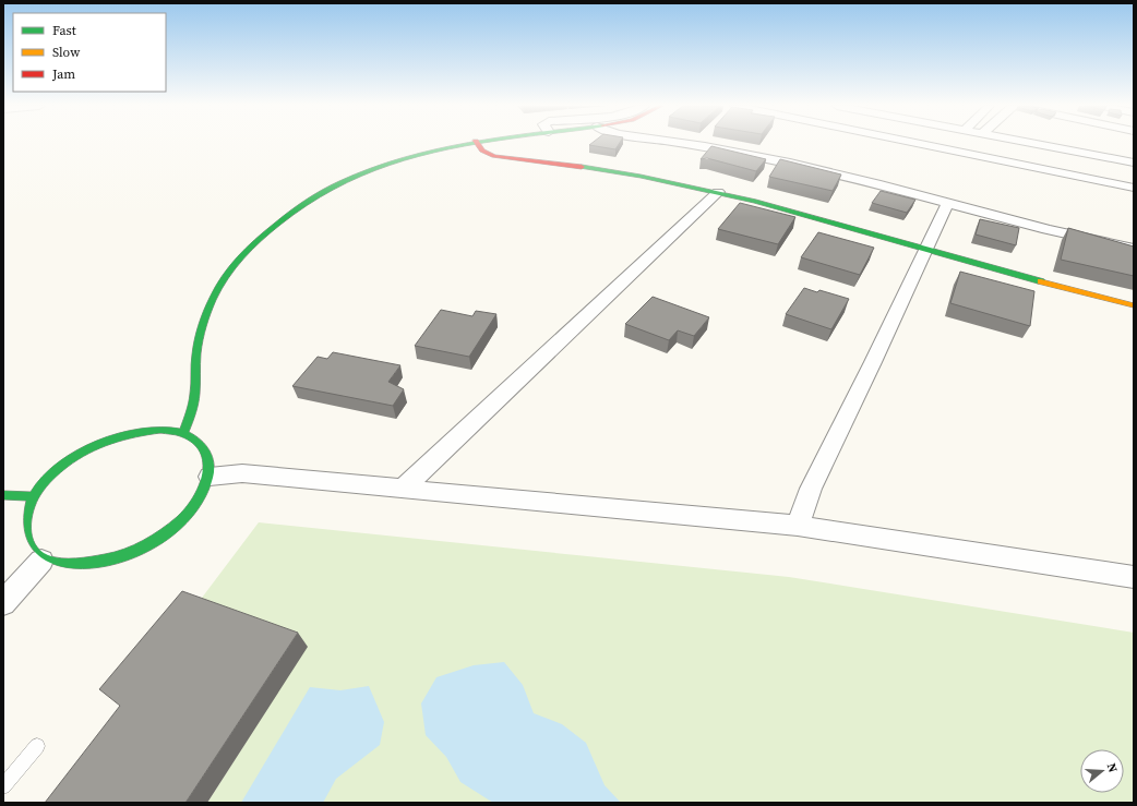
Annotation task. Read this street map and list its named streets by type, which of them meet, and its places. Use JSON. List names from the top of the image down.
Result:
{
  "legend": ["Fast", "Slow", "Jam"],
  "north": "right"
}
